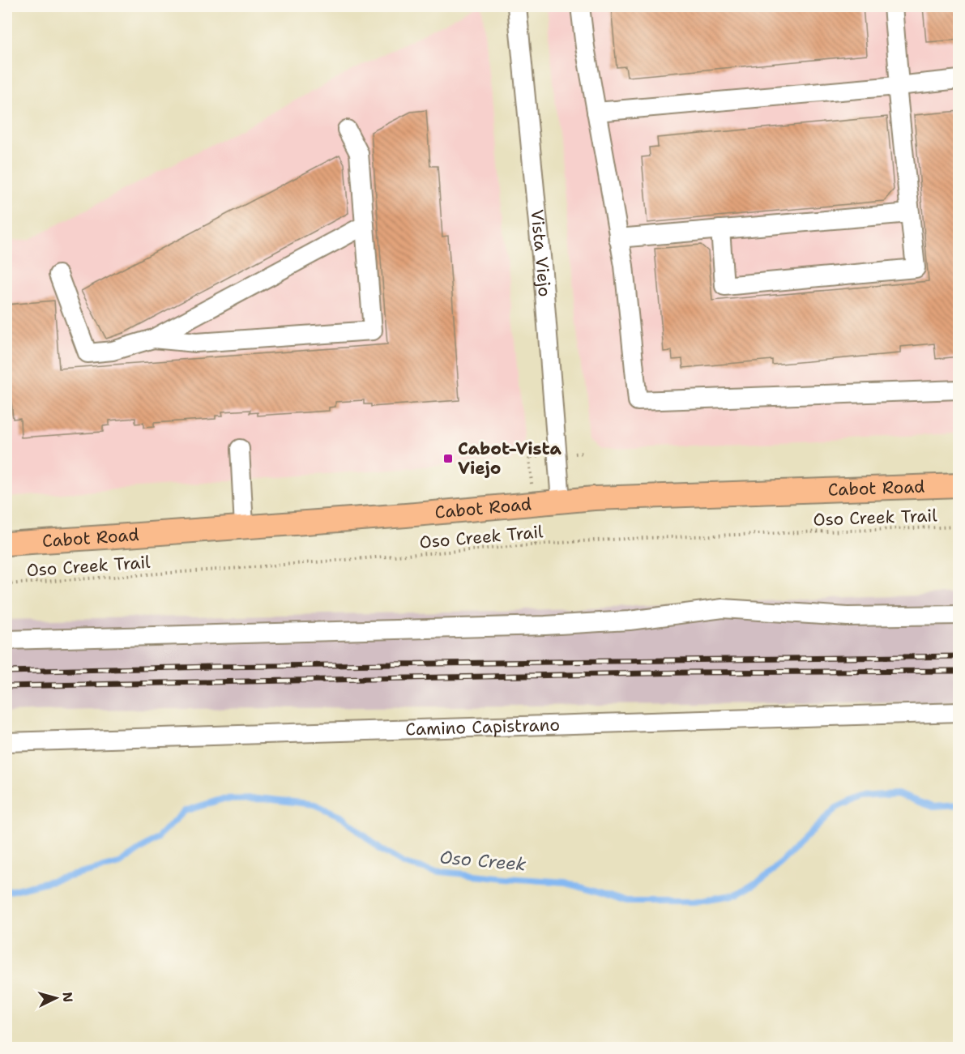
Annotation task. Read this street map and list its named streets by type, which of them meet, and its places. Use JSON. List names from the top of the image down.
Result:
{
  "streets": {
    "main road": ["Cabot Road"],
    "street": ["Vista Viejo", "Camino Capistrano"],
    "path": ["Oso Creek Trail"]
  },
  "crossings": [
    ["Vista Viejo", "Cabot Road"]
  ],
  "water": ["Oso Creek"],
  "places": {
    "transit": ["Cabot-Vista Viejo"]
  },
  "north": "right"
}
